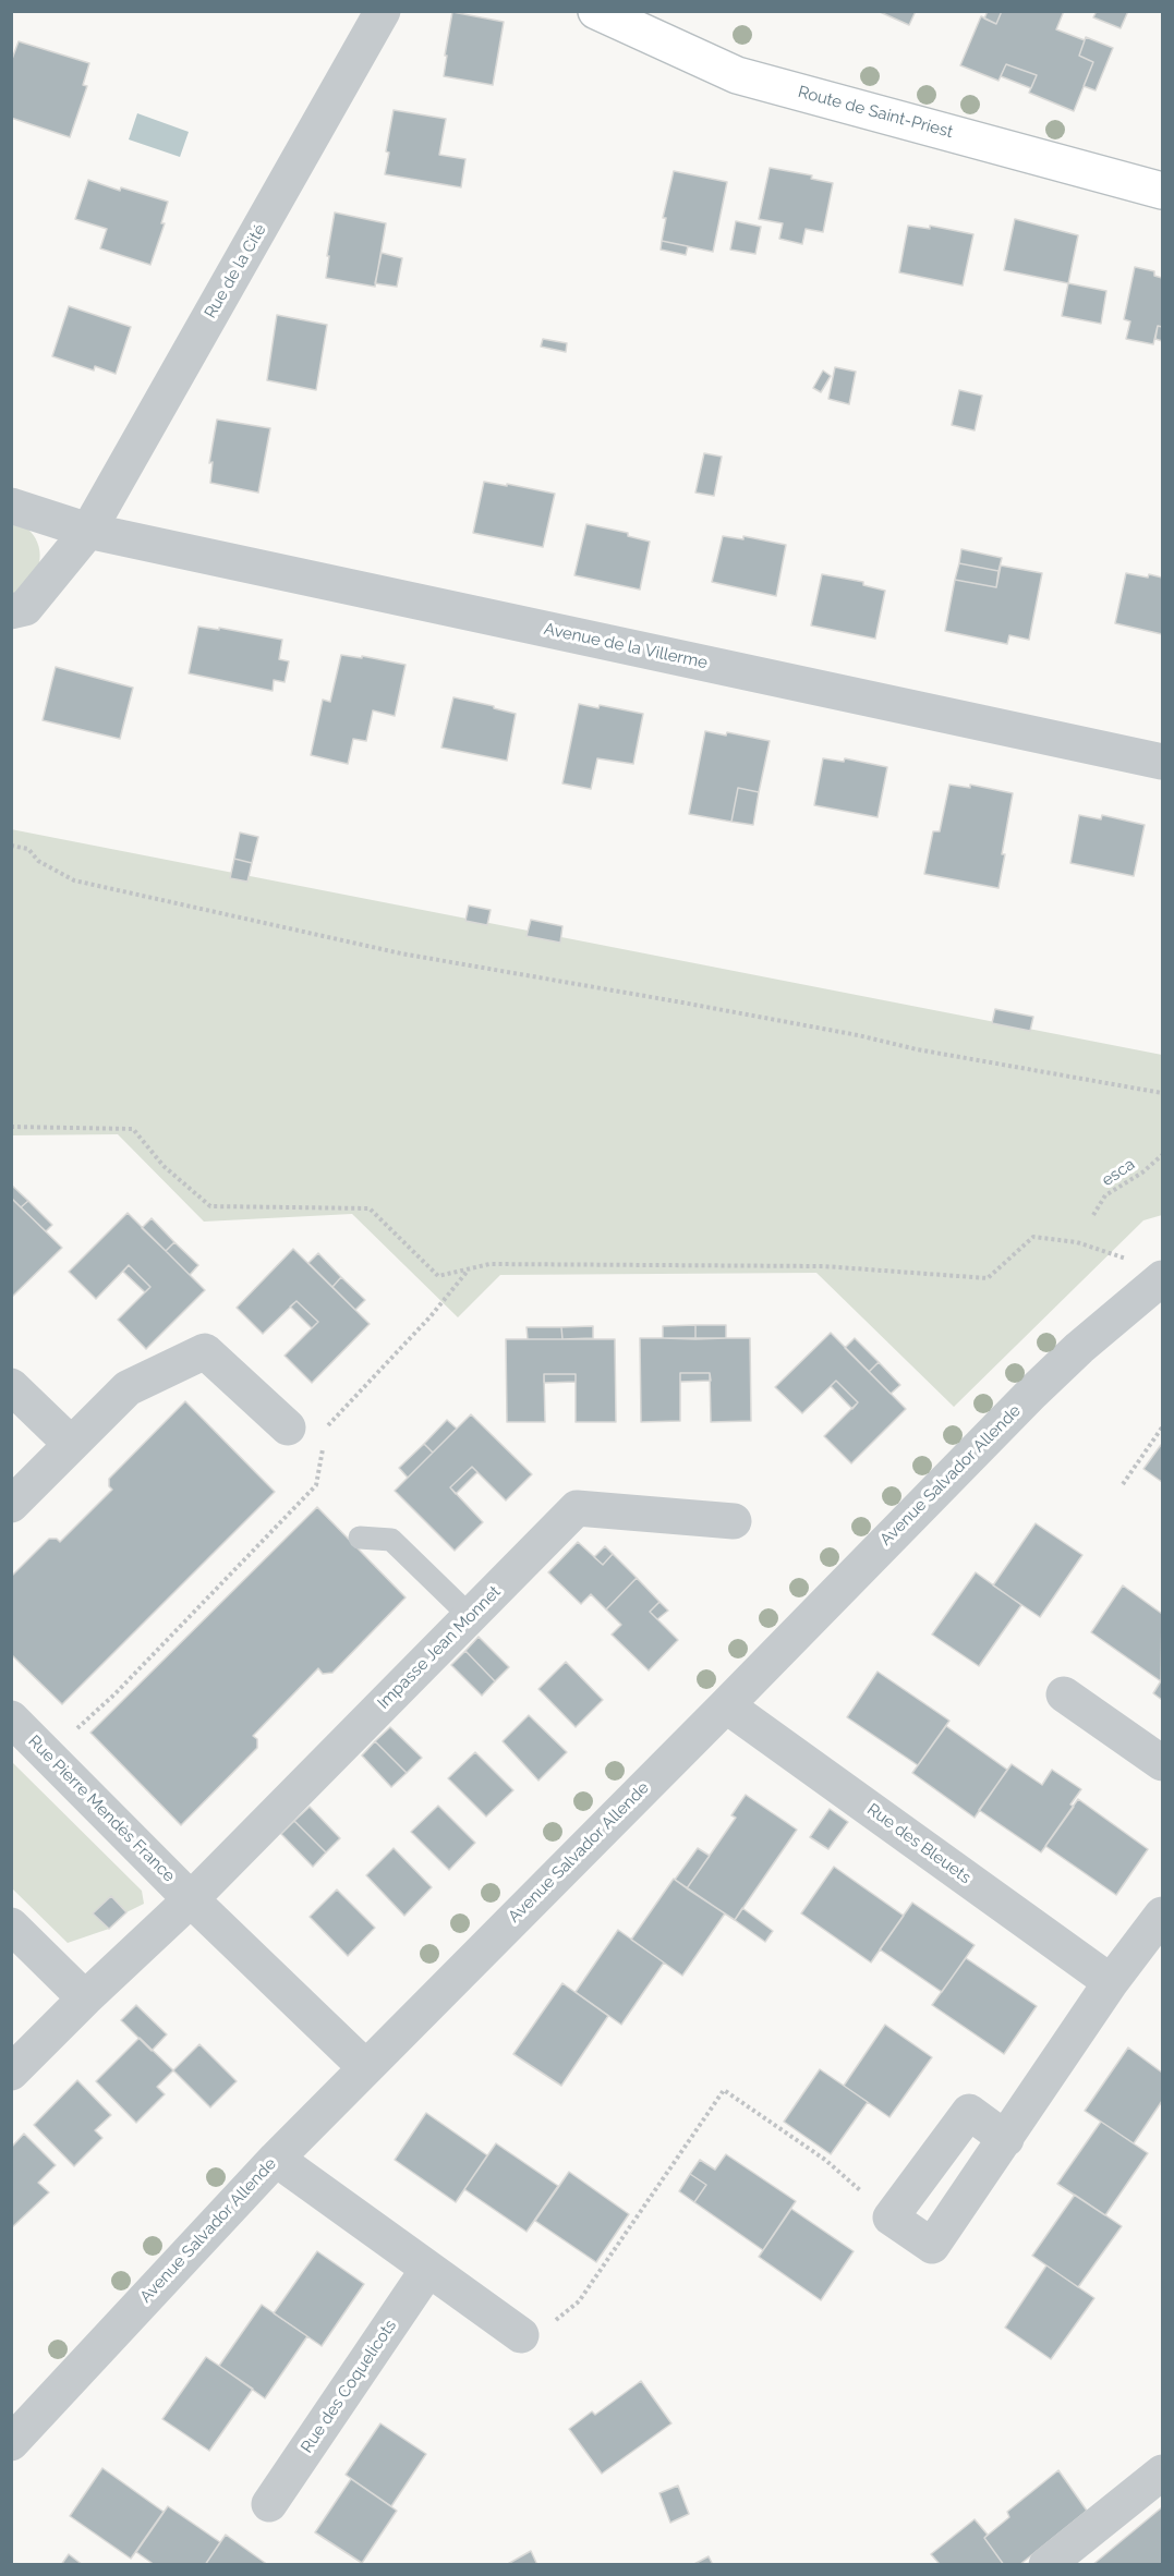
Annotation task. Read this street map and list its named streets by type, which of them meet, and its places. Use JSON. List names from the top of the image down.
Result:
{
  "streets": {
    "street": [
      "Route de Saint-Priest",
      "Rue de la Cité",
      "Avenue de la Villerme",
      "Avenue Salvador Allende",
      "Impasse Jean Monnet",
      "Rue Pierre Mendès France",
      "Rue des Bleuets",
      "Rue des Coquelicots"
    ],
    "path": ["esca"]
  },
  "crossings": [
    ["Rue de la Cité", "Avenue de la Villerme"],
    ["Avenue Salvador Allende", "Rue Pierre Mendès France"],
    ["Avenue Salvador Allende", "Rue des Bleuets"],
    ["Impasse Jean Monnet", "Rue Pierre Mendès France"]
  ]
}
